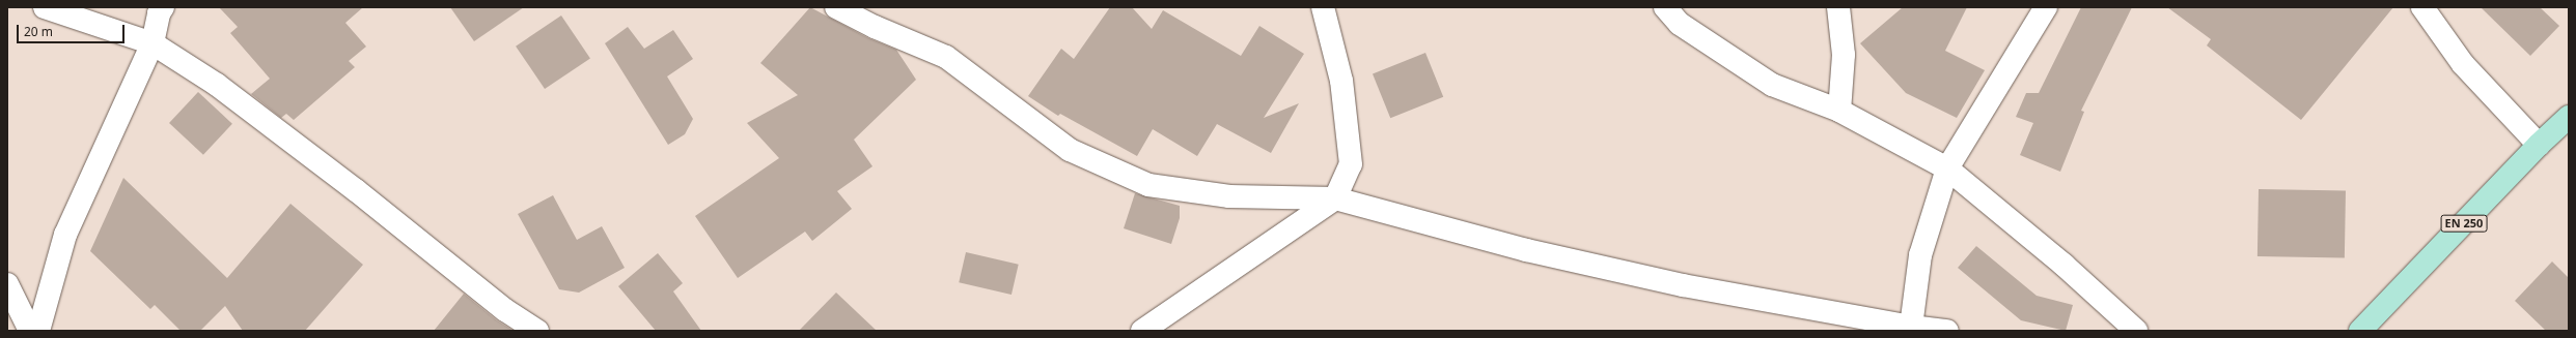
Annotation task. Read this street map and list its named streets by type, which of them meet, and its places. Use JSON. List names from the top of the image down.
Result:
{
  "streets": {
    "main road": ["EN 250"]
  },
  "scale_bar": "20 m"
}
